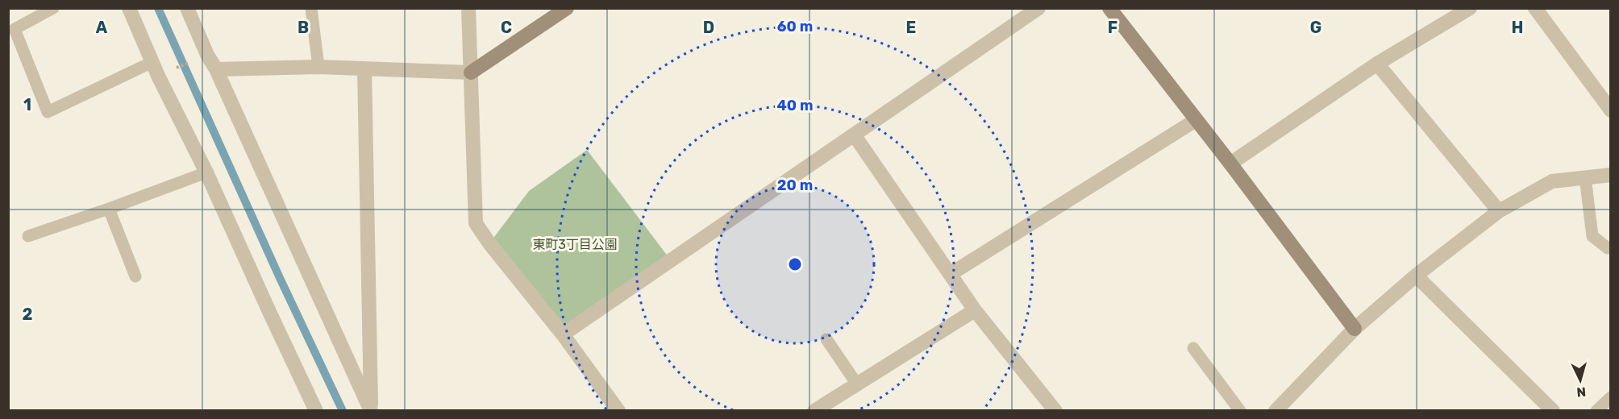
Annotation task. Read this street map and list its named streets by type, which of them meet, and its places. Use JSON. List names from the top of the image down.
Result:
{
  "parks": ["東町3丁目公園"],
  "north": "bottom",
  "grid": {
    "columns": [
      "A",
      "B",
      "C",
      "D",
      "E",
      "F",
      "G",
      "H"
    ],
    "rows": ["1", "2"]
  },
  "rings": ["60 m", "40 m", "20 m"]
}
